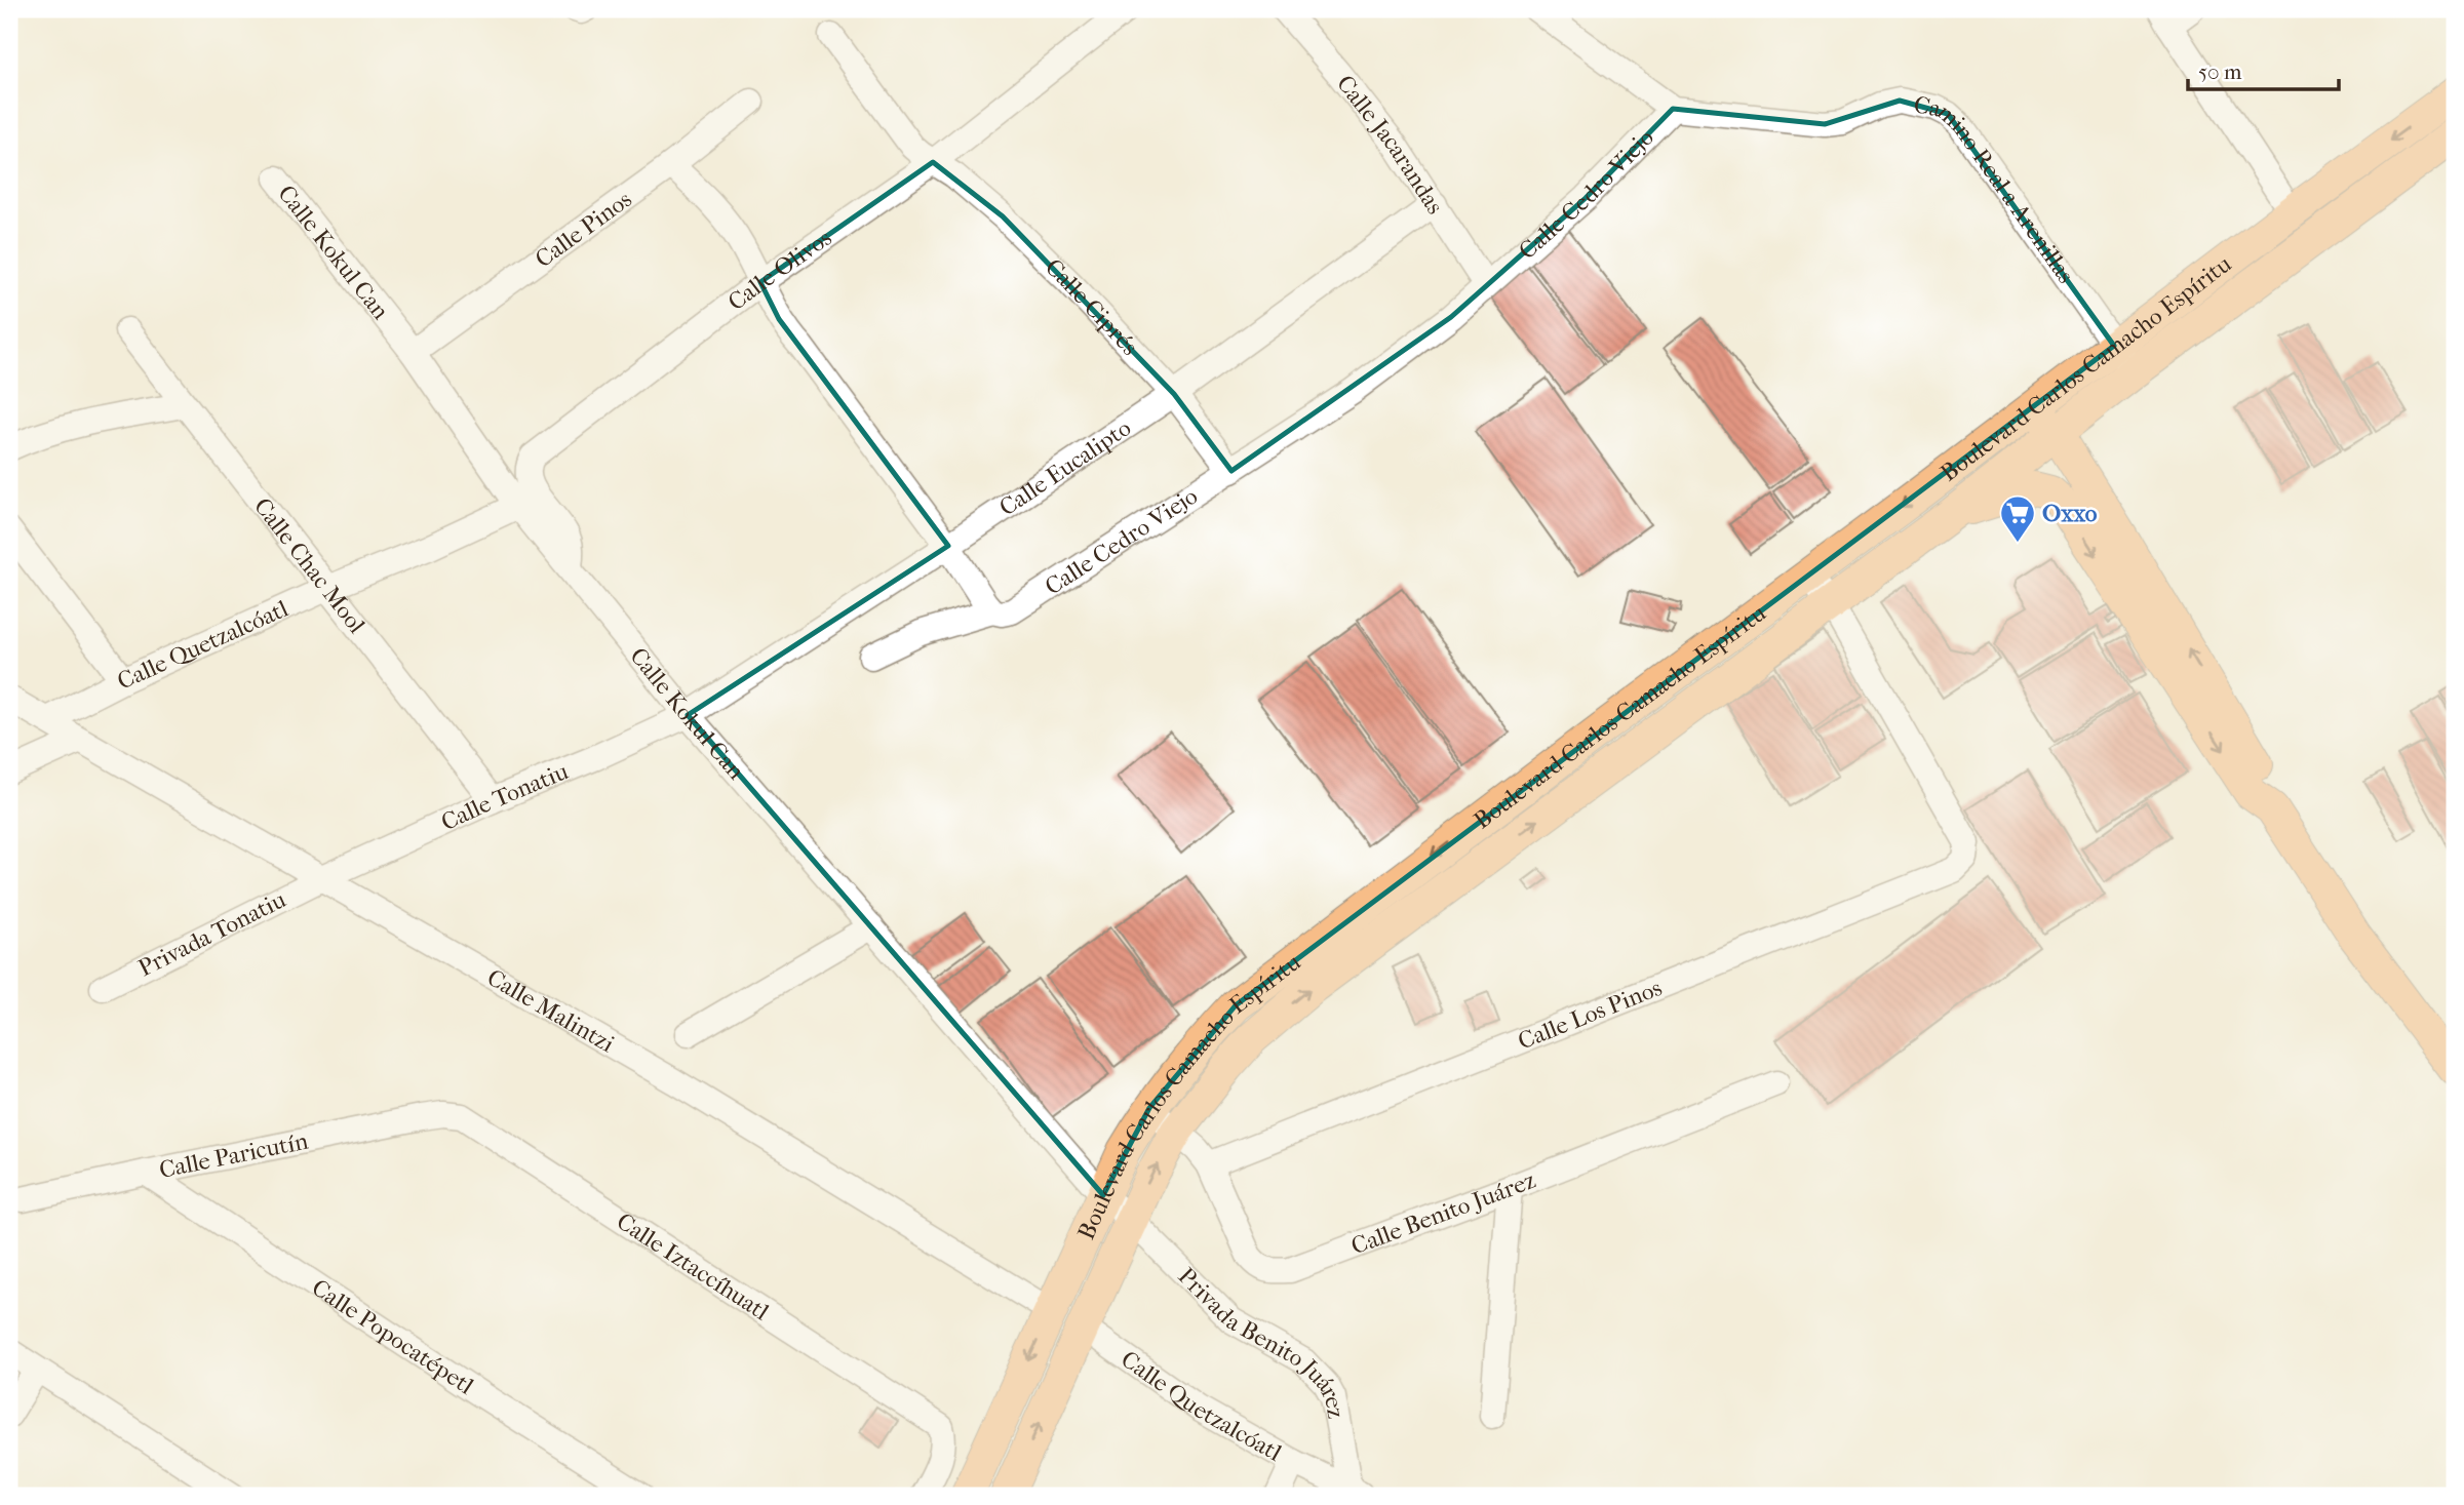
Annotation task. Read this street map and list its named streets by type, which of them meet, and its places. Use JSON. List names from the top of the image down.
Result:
{
  "streets": {
    "main road": ["Boulevard Carlos Camacho Espíritu"],
    "street": [
      "Calle Jacarandas",
      "Calle Cedro Viejo",
      "Camino Real a Arenillas",
      "Calle Pinos",
      "Calle Kokul Can",
      "Calle Olivos",
      "Calle Ciprés",
      "Calle Eucalipto",
      "Calle Chac Mool",
      "Calle Quetzalcóatl",
      "Calle Tonatiu",
      "Privada Tonatiu",
      "Calle Malintzi",
      "Calle Los Pinos",
      "Calle Paricutín",
      "Calle Benito Juárez",
      "Calle Iztaccíhuatl",
      "Calle Popocatépetl",
      "Privada Benito Juárez"
    ]
  },
  "crossings": [
    ["Calle Jacarandas", "Calle Cedro Viejo"],
    ["Calle Jacarandas", "Calle Eucalipto"],
    ["Calle Cedro Viejo", "Camino Real a Arenillas"],
    ["Calle Cedro Viejo", "Calle Ciprés"],
    ["Camino Real a Arenillas", "Boulevard Carlos Camacho Espíritu"],
    ["Calle Pinos", "Calle Kokul Can"],
    ["Calle Kokul Can", "Calle Olivos"],
    ["Calle Kokul Can", "Boulevard Carlos Camacho Espíritu"],
    ["Calle Kokul Can", "Calle Eucalipto"],
    ["Calle Kokul Can", "Calle Quetzalcóatl"],
    ["Calle Kokul Can", "Calle Tonatiu"],
    ["Calle Kokul Can", "Privada Benito Juárez"],
    ["Calle Olivos", "Calle Ciprés"],
    ["Calle Ciprés", "Calle Eucalipto"],
    ["Boulevard Carlos Camacho Espíritu", "Calle Quetzalcóatl"],
    ["Boulevard Carlos Camacho Espíritu", "Calle Malintzi"],
    ["Boulevard Carlos Camacho Espíritu", "Calle Los Pinos"],
    ["Boulevard Carlos Camacho Espíritu", "Calle Benito Juárez"],
    ["Boulevard Carlos Camacho Espíritu", "Privada Benito Juárez"],
    ["Calle Eucalipto", "Calle Tonatiu"],
    ["Calle Chac Mool", "Calle Quetzalcóatl"],
    ["Calle Chac Mool", "Calle Tonatiu"],
    ["Calle Quetzalcóatl", "Calle Malintzi"],
    ["Calle Quetzalcóatl", "Privada Benito Juárez"],
    ["Calle Tonatiu", "Privada Tonatiu"],
    ["Calle Tonatiu", "Calle Malintzi"],
    ["Privada Tonatiu", "Calle Malintzi"],
    ["Calle Los Pinos", "Calle Benito Juárez"],
    ["Calle Paricutín", "Calle Iztaccíhuatl"],
    ["Calle Paricutín", "Calle Popocatépetl"]
  ],
  "places": {
    "supermarket": ["Oxxo"]
  },
  "scale_bar": "50 m"
}
